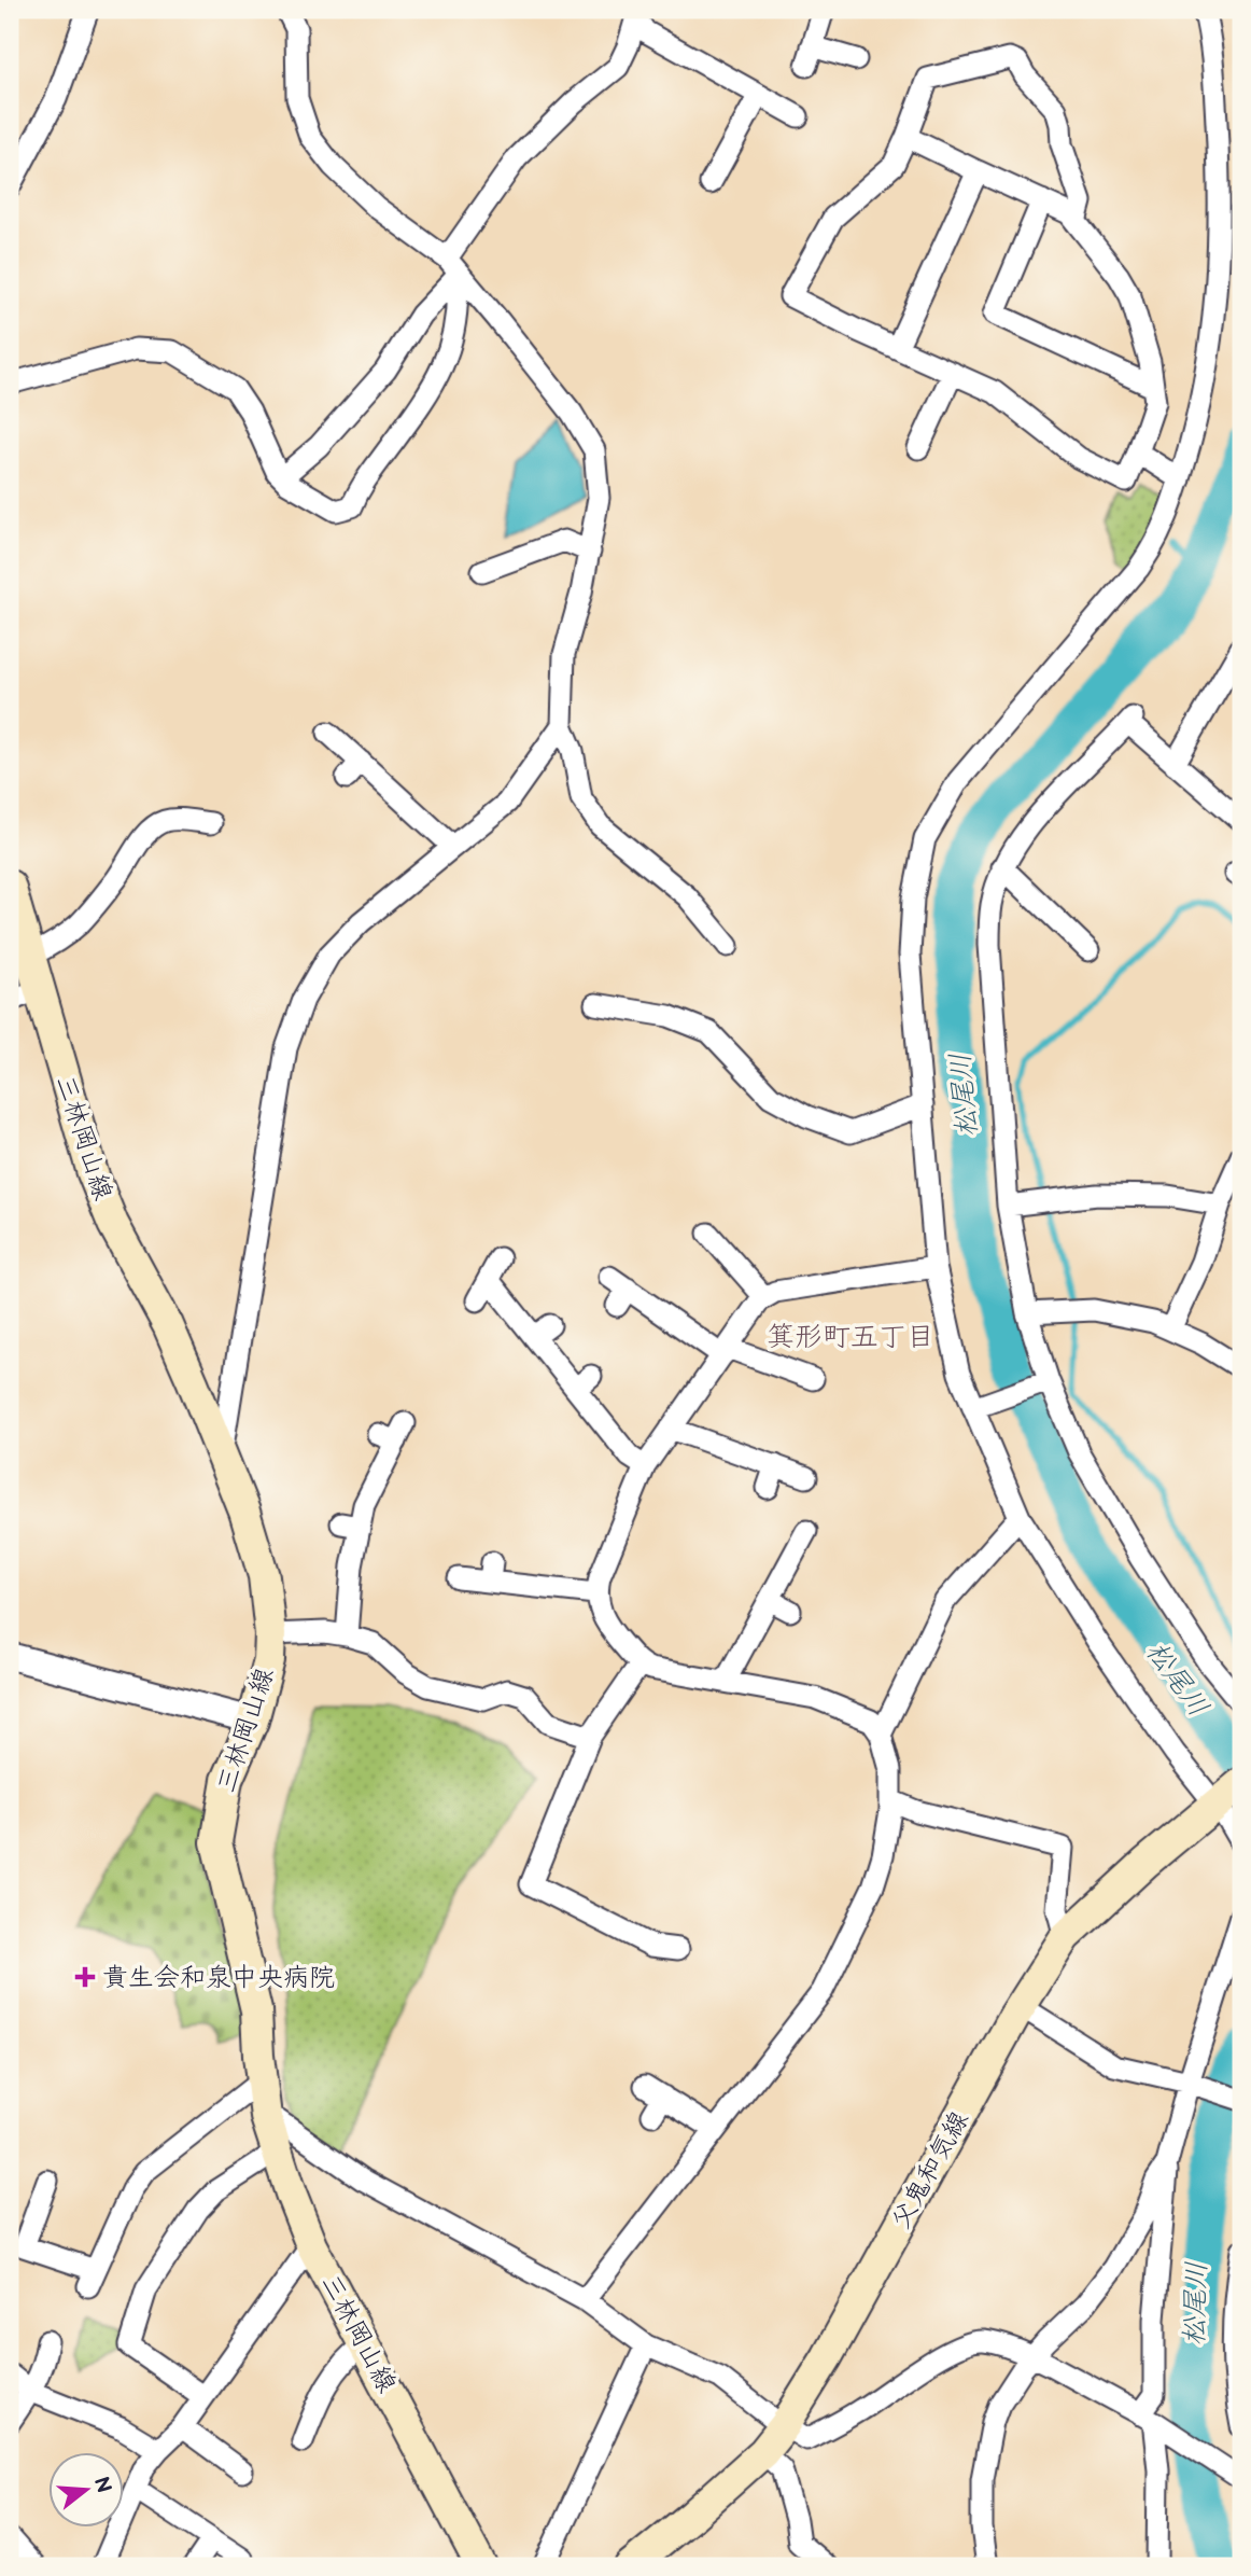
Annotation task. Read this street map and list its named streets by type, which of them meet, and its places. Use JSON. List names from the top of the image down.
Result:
{
  "streets": {
    "main road": ["三林岡山線", "父鬼和気線"]
  },
  "districts": ["箕形町五丁目"],
  "water": ["松尾川"],
  "places": {
    "health": ["貴生会和泉中央病院"]
  },
  "north": "right"
}
